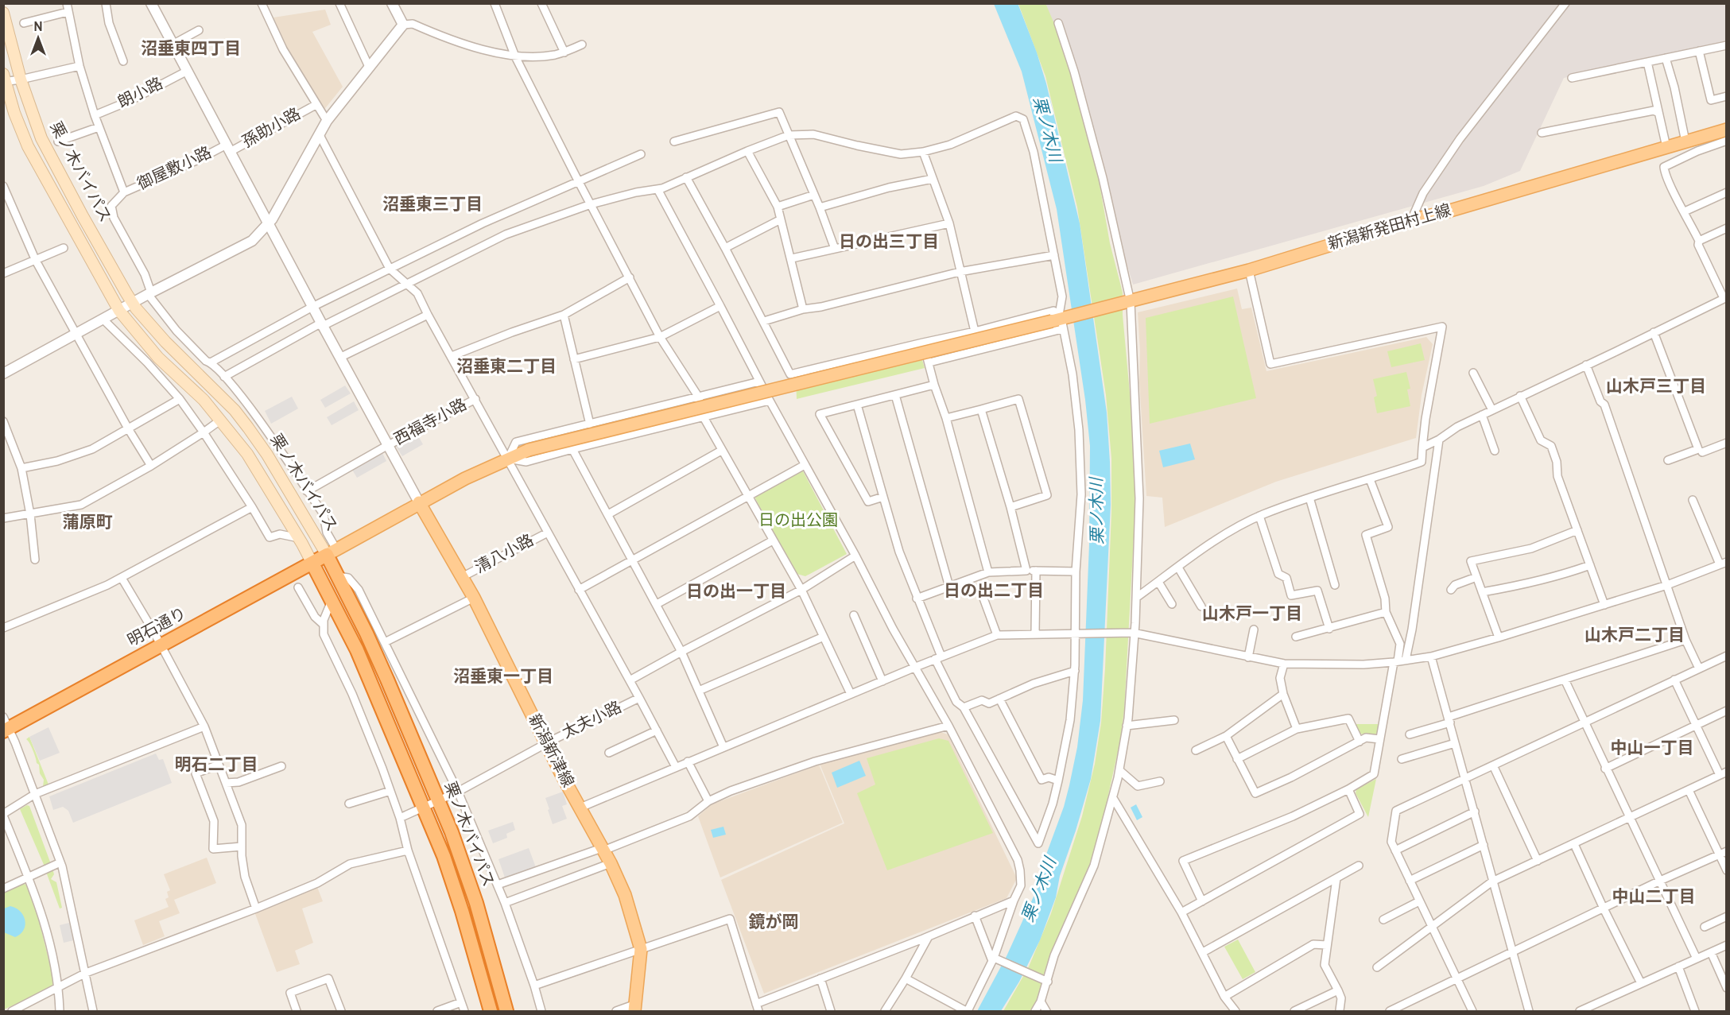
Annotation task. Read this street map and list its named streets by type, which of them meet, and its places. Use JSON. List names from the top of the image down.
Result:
{
  "streets": {
    "highway": ["栗ノ木バイパス", "明石通り"],
    "main road": ["新潟新発田村上線", "新潟新津線"],
    "street": [
      "朗小路",
      "孫助小路",
      "御屋敷小路",
      "西福寺小路",
      "清八小路",
      "太夫小路"
    ]
  },
  "crossings": [
    ["栗ノ木バイパス", "新潟新発田村上線"],
    ["栗ノ木バイパス", "明石通り"],
    ["栗ノ木バイパス", "太夫小路"],
    ["新潟新発田村上線", "明石通り"],
    ["新潟新発田村上線", "新潟新津線"],
    ["清八小路", "新潟新津線"],
    ["太夫小路", "新潟新津線"]
  ],
  "districts": [
    "沼垂東四丁目",
    "沼垂東三丁目",
    "日の出三丁目",
    "沼垂東二丁目",
    "山木戸三丁目",
    "蒲原町",
    "日の出二丁目",
    "日の出一丁目",
    "山木戸一丁目",
    "山木戸二丁目",
    "沼垂東一丁目",
    "中山一丁目",
    "明石二丁目",
    "中山二丁目",
    "鏡が岡"
  ],
  "water": ["栗ノ木川"],
  "parks": ["日の出公園"],
  "north": "top"
}
